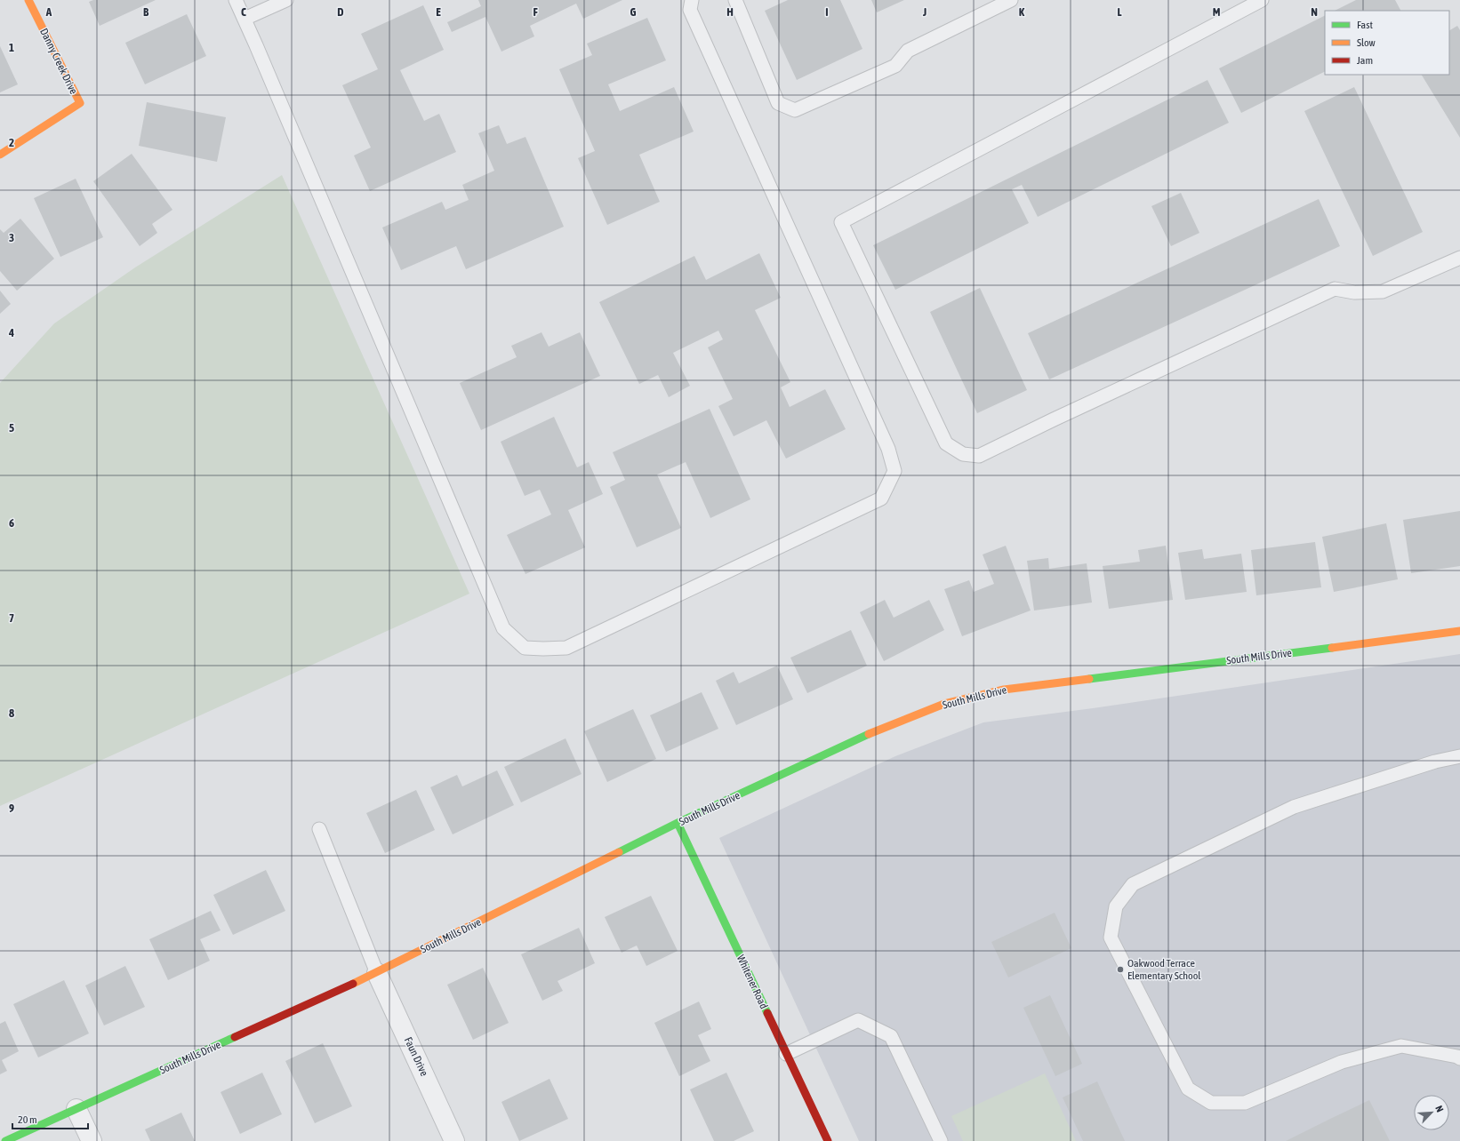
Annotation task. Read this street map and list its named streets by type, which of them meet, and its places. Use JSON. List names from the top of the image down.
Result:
{
  "streets": {
    "street": [
      "Danny Creek Drive",
      "South Mills Drive",
      "Whitener Road",
      "Faun Drive"
    ]
  },
  "crossings": [
    ["South Mills Drive", "Whitener Road"],
    ["South Mills Drive", "Faun Drive"]
  ],
  "places": ["Oakwood Terrace Elementary School"],
  "legend": ["Fast", "Slow", "Jam"],
  "scale_bar": "20 m",
  "north": "top right",
  "grid": {
    "columns": [
      "A",
      "B",
      "C",
      "D",
      "E",
      "F",
      "G",
      "H",
      "I",
      "J",
      "K",
      "L",
      "M",
      "N"
    ],
    "rows": [
      "1",
      "2",
      "3",
      "4",
      "5",
      "6",
      "7",
      "8",
      "9"
    ]
  }
}
